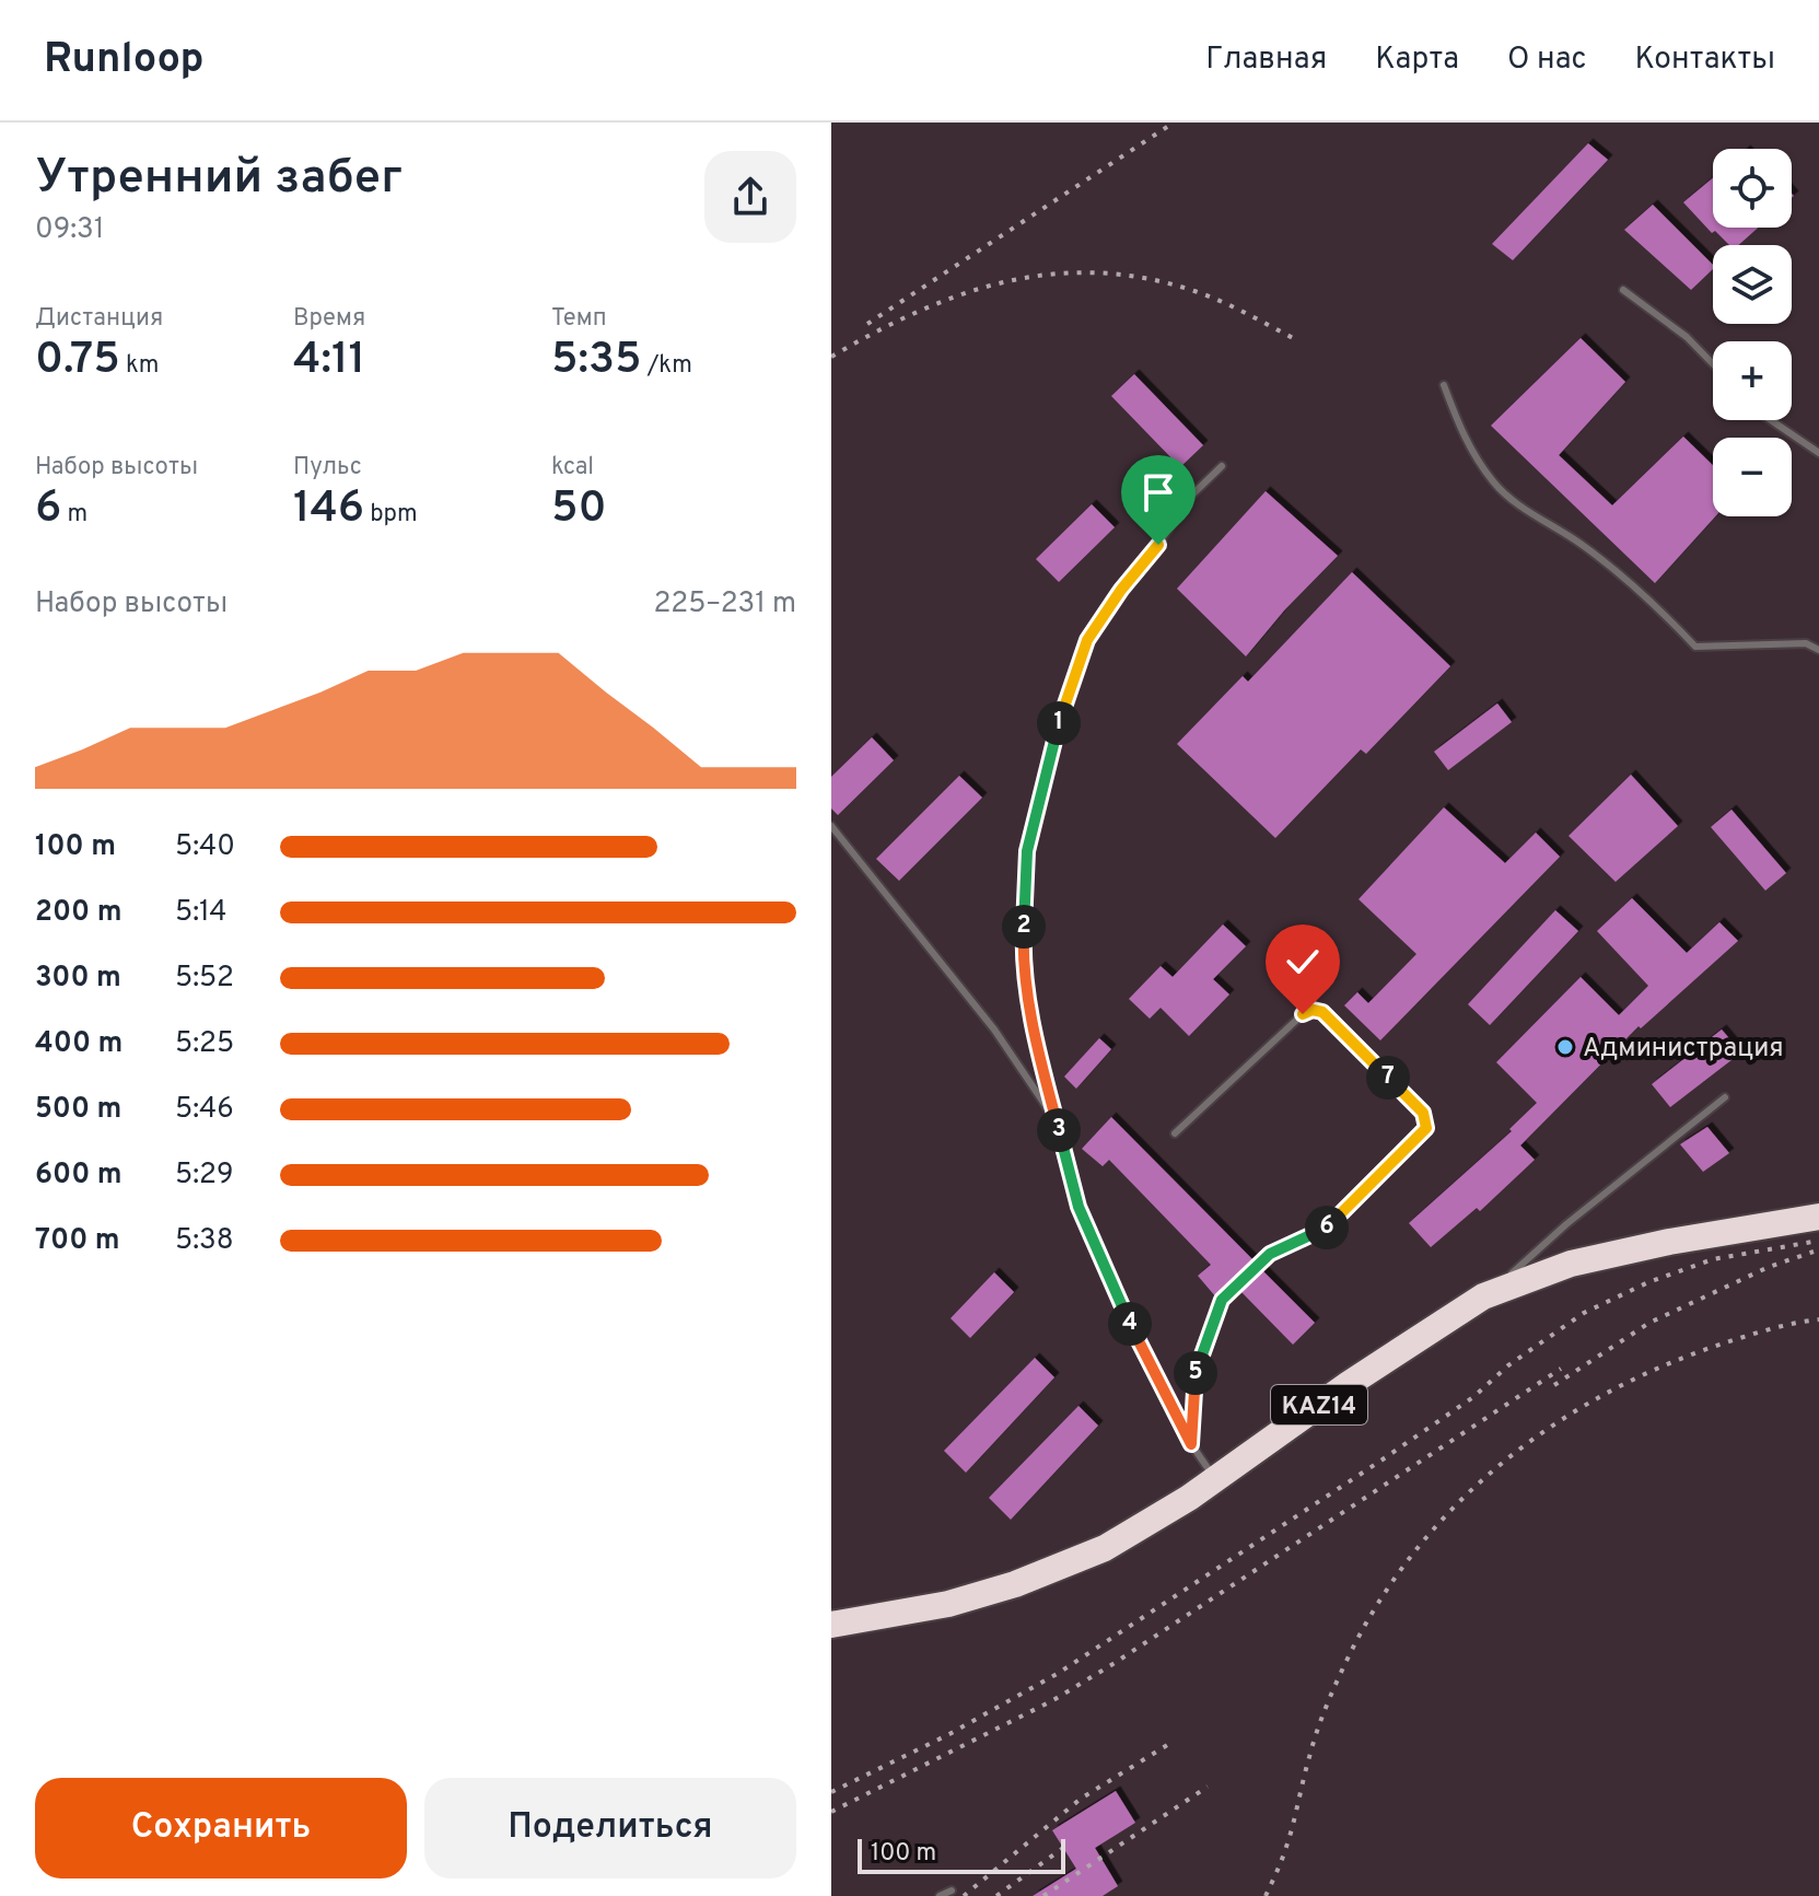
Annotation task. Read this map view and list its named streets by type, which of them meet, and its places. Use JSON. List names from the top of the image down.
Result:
{
  "streets": {
    "highway": ["KAZ14"]
  },
  "places": ["Администрация"],
  "scale_bar": "100 m",
  "page": {
    "header": "Runloop",
    "nav": [
      "Главная",
      "Карта",
      "О нас",
      "Контакты"
    ],
    "heading": ["Утренний забег", "09:31"],
    "map_buttons": ["+", "−"],
    "stats": [
      ["Дистанция", "0.75 km"],
      ["Время", "4:11"],
      ["Темп", "5:35 /km"],
      ["Набор высоты", "6 m"],
      ["Пульс", "146 bpm"],
      ["kcal", "50"]
    ],
    "chart": ["Набор высоты", "225–231 m"],
    "pins": [
      "1",
      "2",
      "7",
      "3",
      "6",
      "4",
      "5"
    ],
    "list": [
      {
        "name": "100 m",
        "note": "5:40"
      },
      {
        "name": "200 m",
        "note": "5:14"
      },
      {
        "name": "300 m",
        "note": "5:52"
      },
      {
        "name": "400 m",
        "note": "5:25"
      },
      {
        "name": "500 m",
        "note": "5:46"
      },
      {
        "name": "600 m",
        "note": "5:29"
      },
      {
        "name": "700 m",
        "note": "5:38"
      }
    ],
    "buttons": ["Сохранить", "Поделиться"],
    "scale": "100 m"
  }
}
